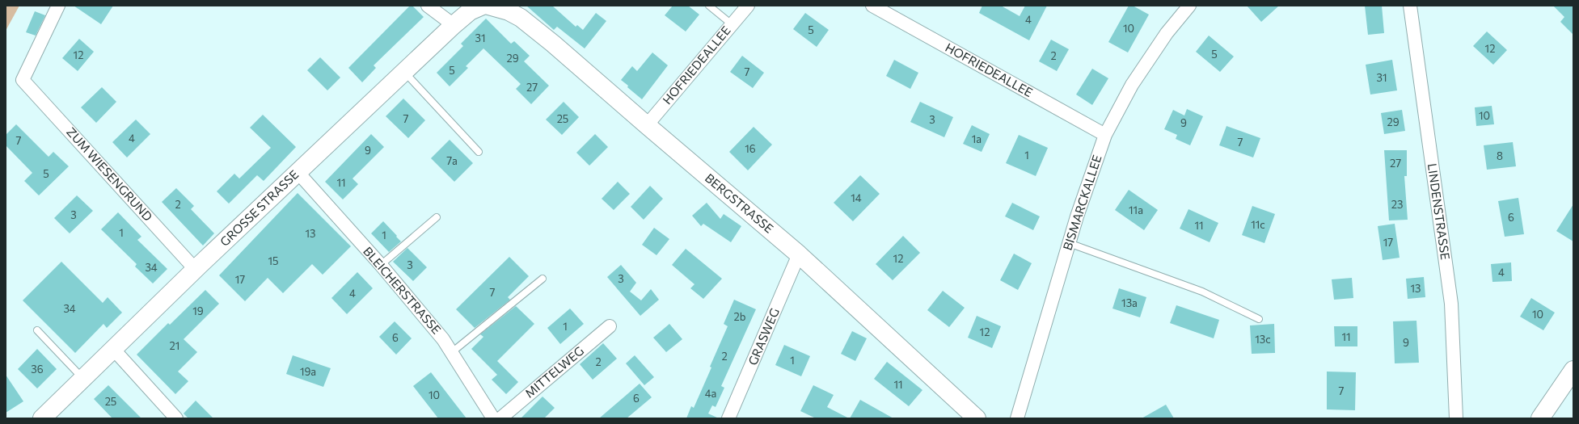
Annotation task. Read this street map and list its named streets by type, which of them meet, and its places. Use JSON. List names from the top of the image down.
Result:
{
  "streets": {
    "street": [
      "HOFRIEDEALLEE",
      "ZUM WIESENGRUND",
      "BISMARCKALLEE",
      "BERGSTRASSE",
      "GROSSE STRASSE",
      "LINDENSTRASSE",
      "BLEICHERSTRASSE",
      "GRASWEG",
      "MITTELWEG"
    ]
  },
  "crossings": [
    ["HOFRIEDEALLEE", "BISMARCKALLEE"],
    ["HOFRIEDEALLEE", "BERGSTRASSE"],
    ["ZUM WIESENGRUND", "GROSSE STRASSE"],
    ["BERGSTRASSE", "GRASWEG"],
    ["GROSSE STRASSE", "BLEICHERSTRASSE"]
  ],
  "house_numbers": [
    "4",
    "10",
    "5",
    "31",
    "12",
    "5",
    "12",
    "2",
    "29",
    "5",
    "7",
    "31",
    "27",
    "10",
    "7",
    "25",
    "3",
    "29",
    "9",
    "4",
    "1a",
    "7",
    "7",
    "16",
    "9",
    "1",
    "8",
    "7a",
    "27",
    "5",
    "11",
    "14",
    "2",
    "23",
    "11a",
    "3",
    "6",
    "11c",
    "11",
    "1",
    "13",
    "1",
    "17",
    "12",
    "15",
    "3",
    "34",
    "4",
    "3",
    "17",
    "13",
    "7",
    "4",
    "13a",
    "34",
    "19",
    "10",
    "2b",
    "1",
    "12",
    "11",
    "6",
    "13c",
    "9",
    "21",
    "2",
    "1",
    "2",
    "36",
    "19a",
    "11",
    "7",
    "4a",
    "10",
    "6",
    "25"
  ]
}
